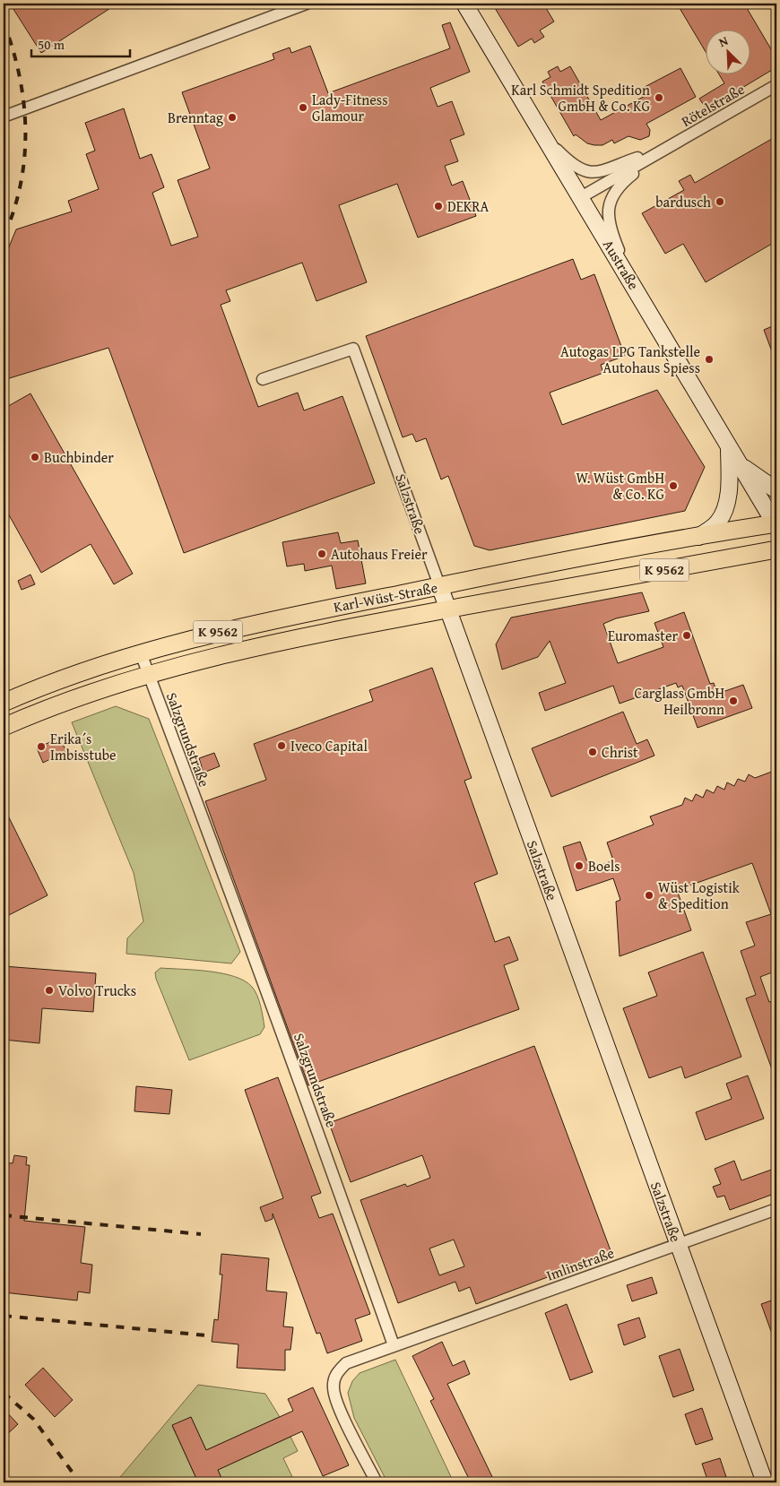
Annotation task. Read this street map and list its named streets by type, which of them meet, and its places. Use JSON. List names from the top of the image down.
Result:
{
  "streets": {
    "main road": ["K 9562", "Karl-Wüst-Straße"],
    "street": [
      "Rötelstraße",
      "Austraße",
      "Salzstraße",
      "Salzgrundstraße",
      "Imlinstraße"
    ]
  },
  "crossings": [
    ["Rötelstraße", "Austraße"],
    ["Austraße", "Karl-Wüst-Straße"],
    ["Salzstraße", "Karl-Wüst-Straße"],
    ["Salzstraße", "Imlinstraße"],
    ["Karl-Wüst-Straße", "Salzgrundstraße"],
    ["Salzgrundstraße", "Imlinstraße"]
  ],
  "places": [
    "Karl Schmidt Spedition GmbH & Co. KG",
    "Lady-Fitness Glamour",
    "Brenntag",
    "bardusch",
    "DEKRA",
    "Autogas LPG Tankstelle Autohaus Spiess",
    "Buchbinder",
    "W. Wüst GmbH & Co. KG",
    "Autohaus Freier",
    "Euromaster",
    "Carglass GmbH Heilbronn",
    "Iveco Capital",
    "Erika´s Imbisstube",
    "Christ",
    "Boels",
    "Wüst Logistik & Spedition",
    "Volvo Trucks"
  ],
  "scale_bar": "50 m",
  "north": "top left"
}
